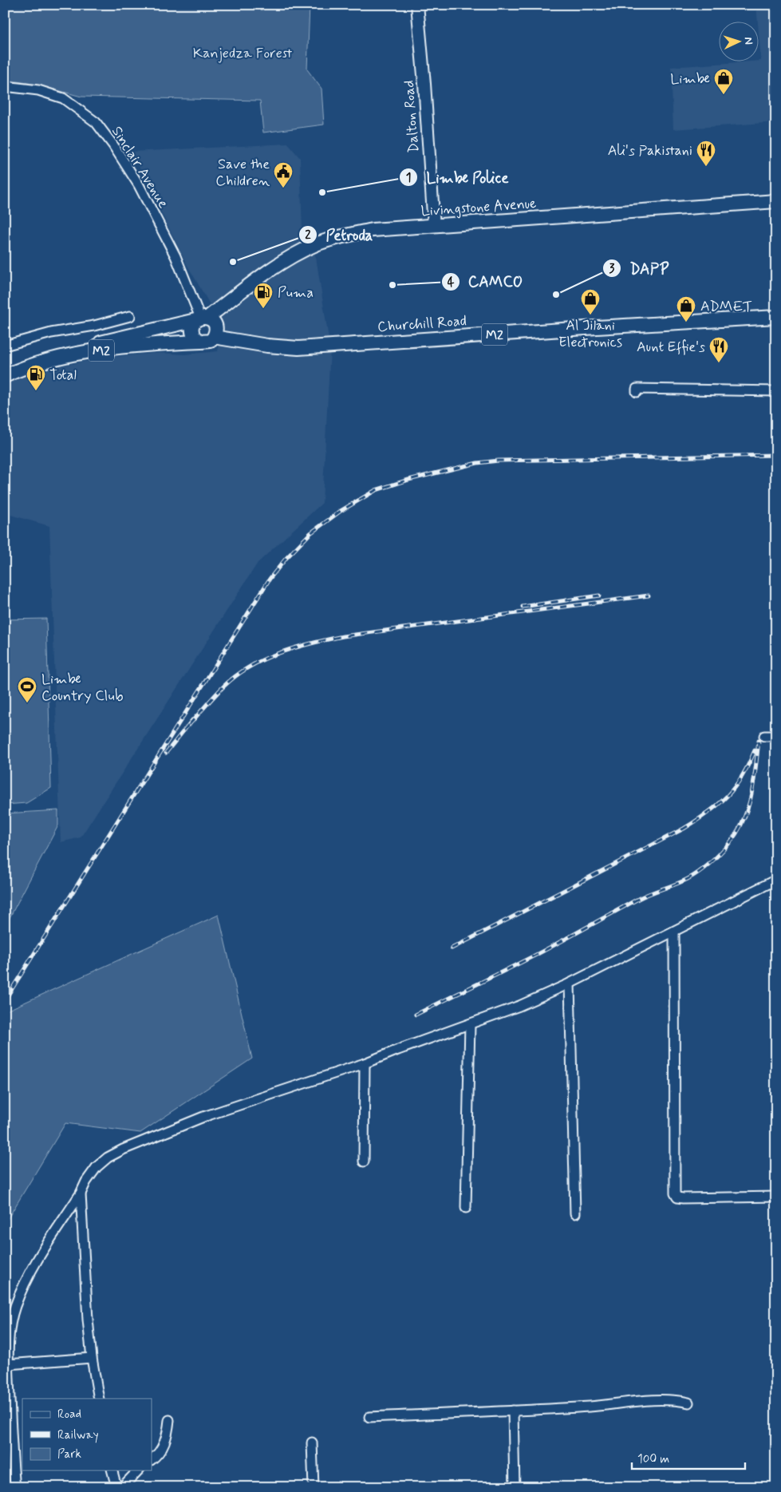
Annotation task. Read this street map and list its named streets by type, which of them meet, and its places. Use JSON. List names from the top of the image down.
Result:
{
  "streets": {
    "highway": ["Livingstone Avenue", "Churchill Road", "M2"],
    "main road": ["Dalton Road"],
    "street": ["Sinclair Avenue"]
  },
  "crossings": [
    ["Dalton Road", "Livingstone Avenue"],
    ["Sinclair Avenue", "Livingstone Avenue"],
    ["Sinclair Avenue", "Churchill Road"],
    ["Sinclair Avenue", "M2"],
    ["Livingstone Avenue", "Churchill Road"],
    ["Livingstone Avenue", "M2"],
    ["Churchill Road", "M2"]
  ],
  "parks": ["Kanjedza Forest"],
  "places": {
    "shop": ["Limbe", "Al Jilani Electronics", "ADMET"],
    "restaurant": ["Ali's Pakistani", "Aunt Effie's"],
    "public building": ["Save the Children"],
    "other": [
      "Limbe Police",
      "Petroda",
      "CAMCO",
      "DAPP"
    ],
    "fuel station": ["Puma", "Total"],
    "sports": ["Limbe Country Club"]
  },
  "legend": ["Road", "Railway", "Park"],
  "scale_bar": "100 m",
  "north": "right"
}
